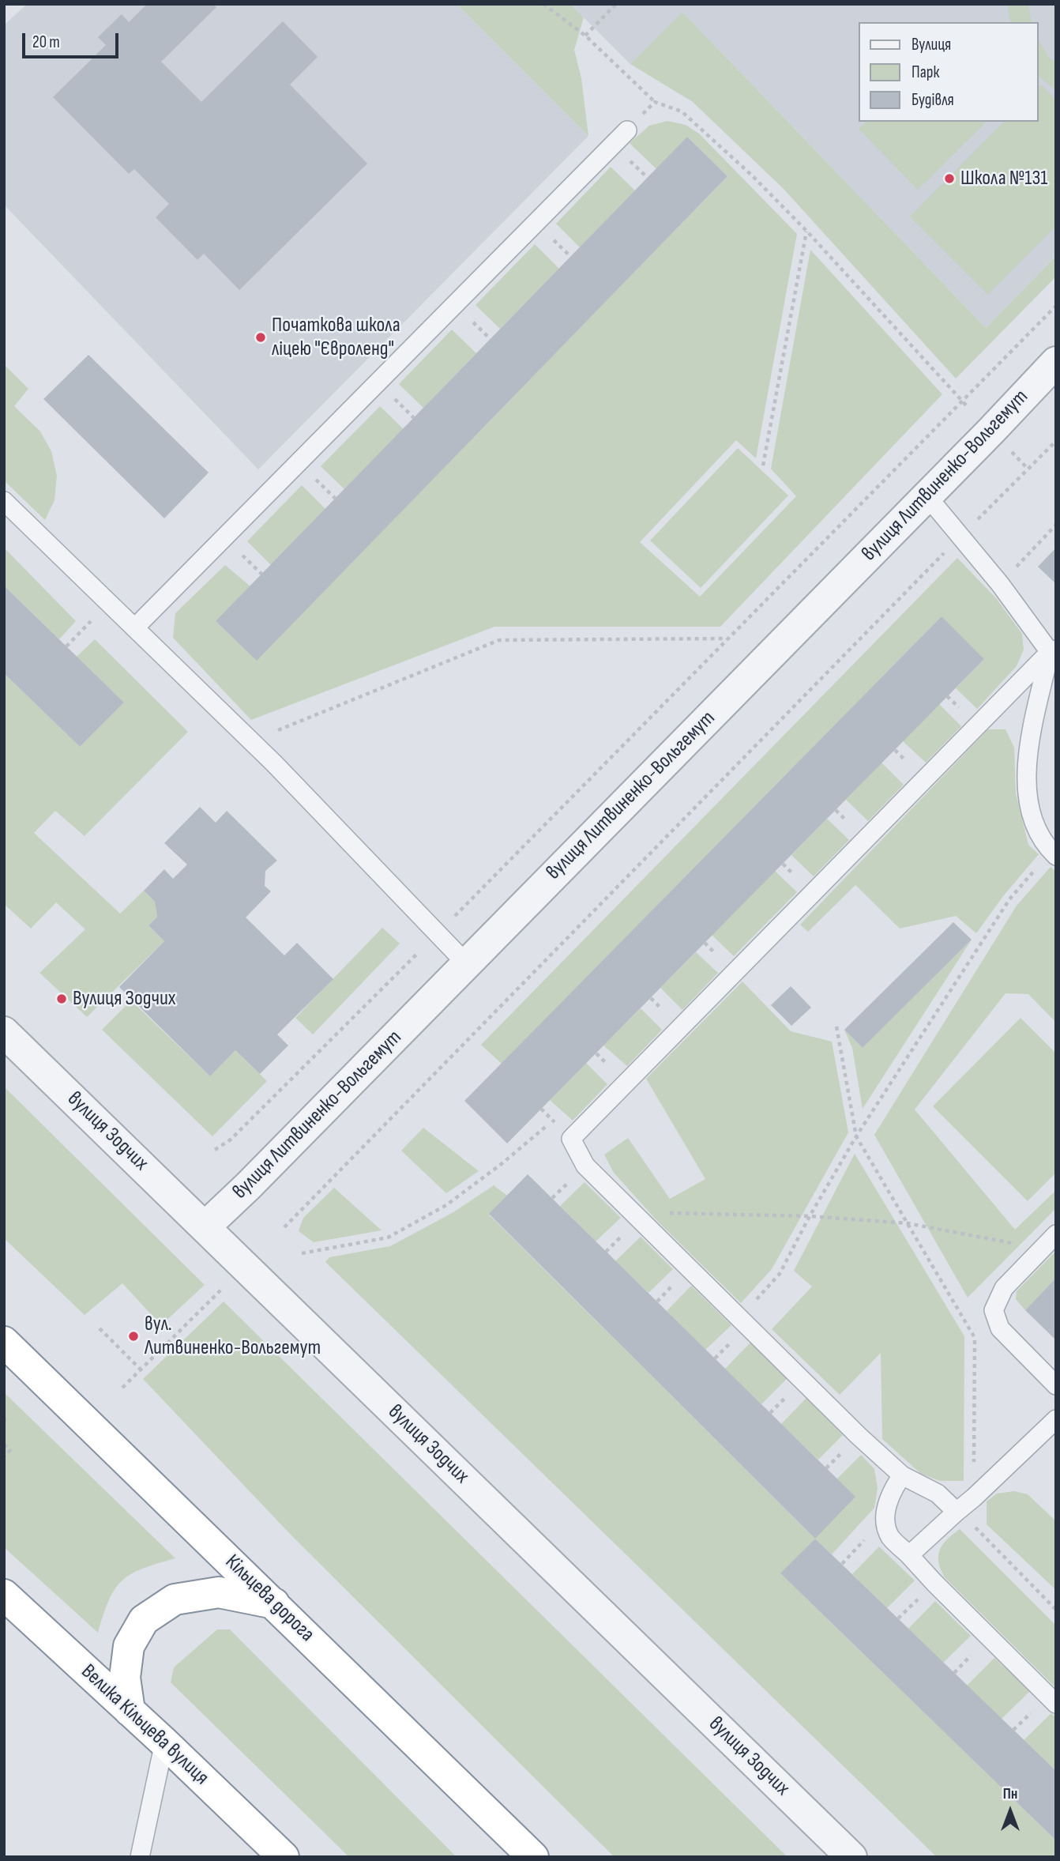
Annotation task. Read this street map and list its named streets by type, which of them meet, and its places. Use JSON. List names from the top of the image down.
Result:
{
  "streets": {
    "highway": ["Кільцева дорога", "Велика Кільцева вулиця"],
    "street": ["вулиця Литвиненко-Вольгемут", "вулиця Зодчих"]
  },
  "crossings": [
    ["вулиця Литвиненко-Вольгемут", "вулиця Зодчих"]
  ],
  "places": [
    "Школа №131",
    "Початкова школа ліцею \"Євроленд\"",
    "Вулиця Зодчих",
    "вул. Литвиненко-Вольгемут"
  ],
  "legend": ["Вулиця", "Парк", "Будівля"],
  "scale_bar": "20 m",
  "north": "top"
}
